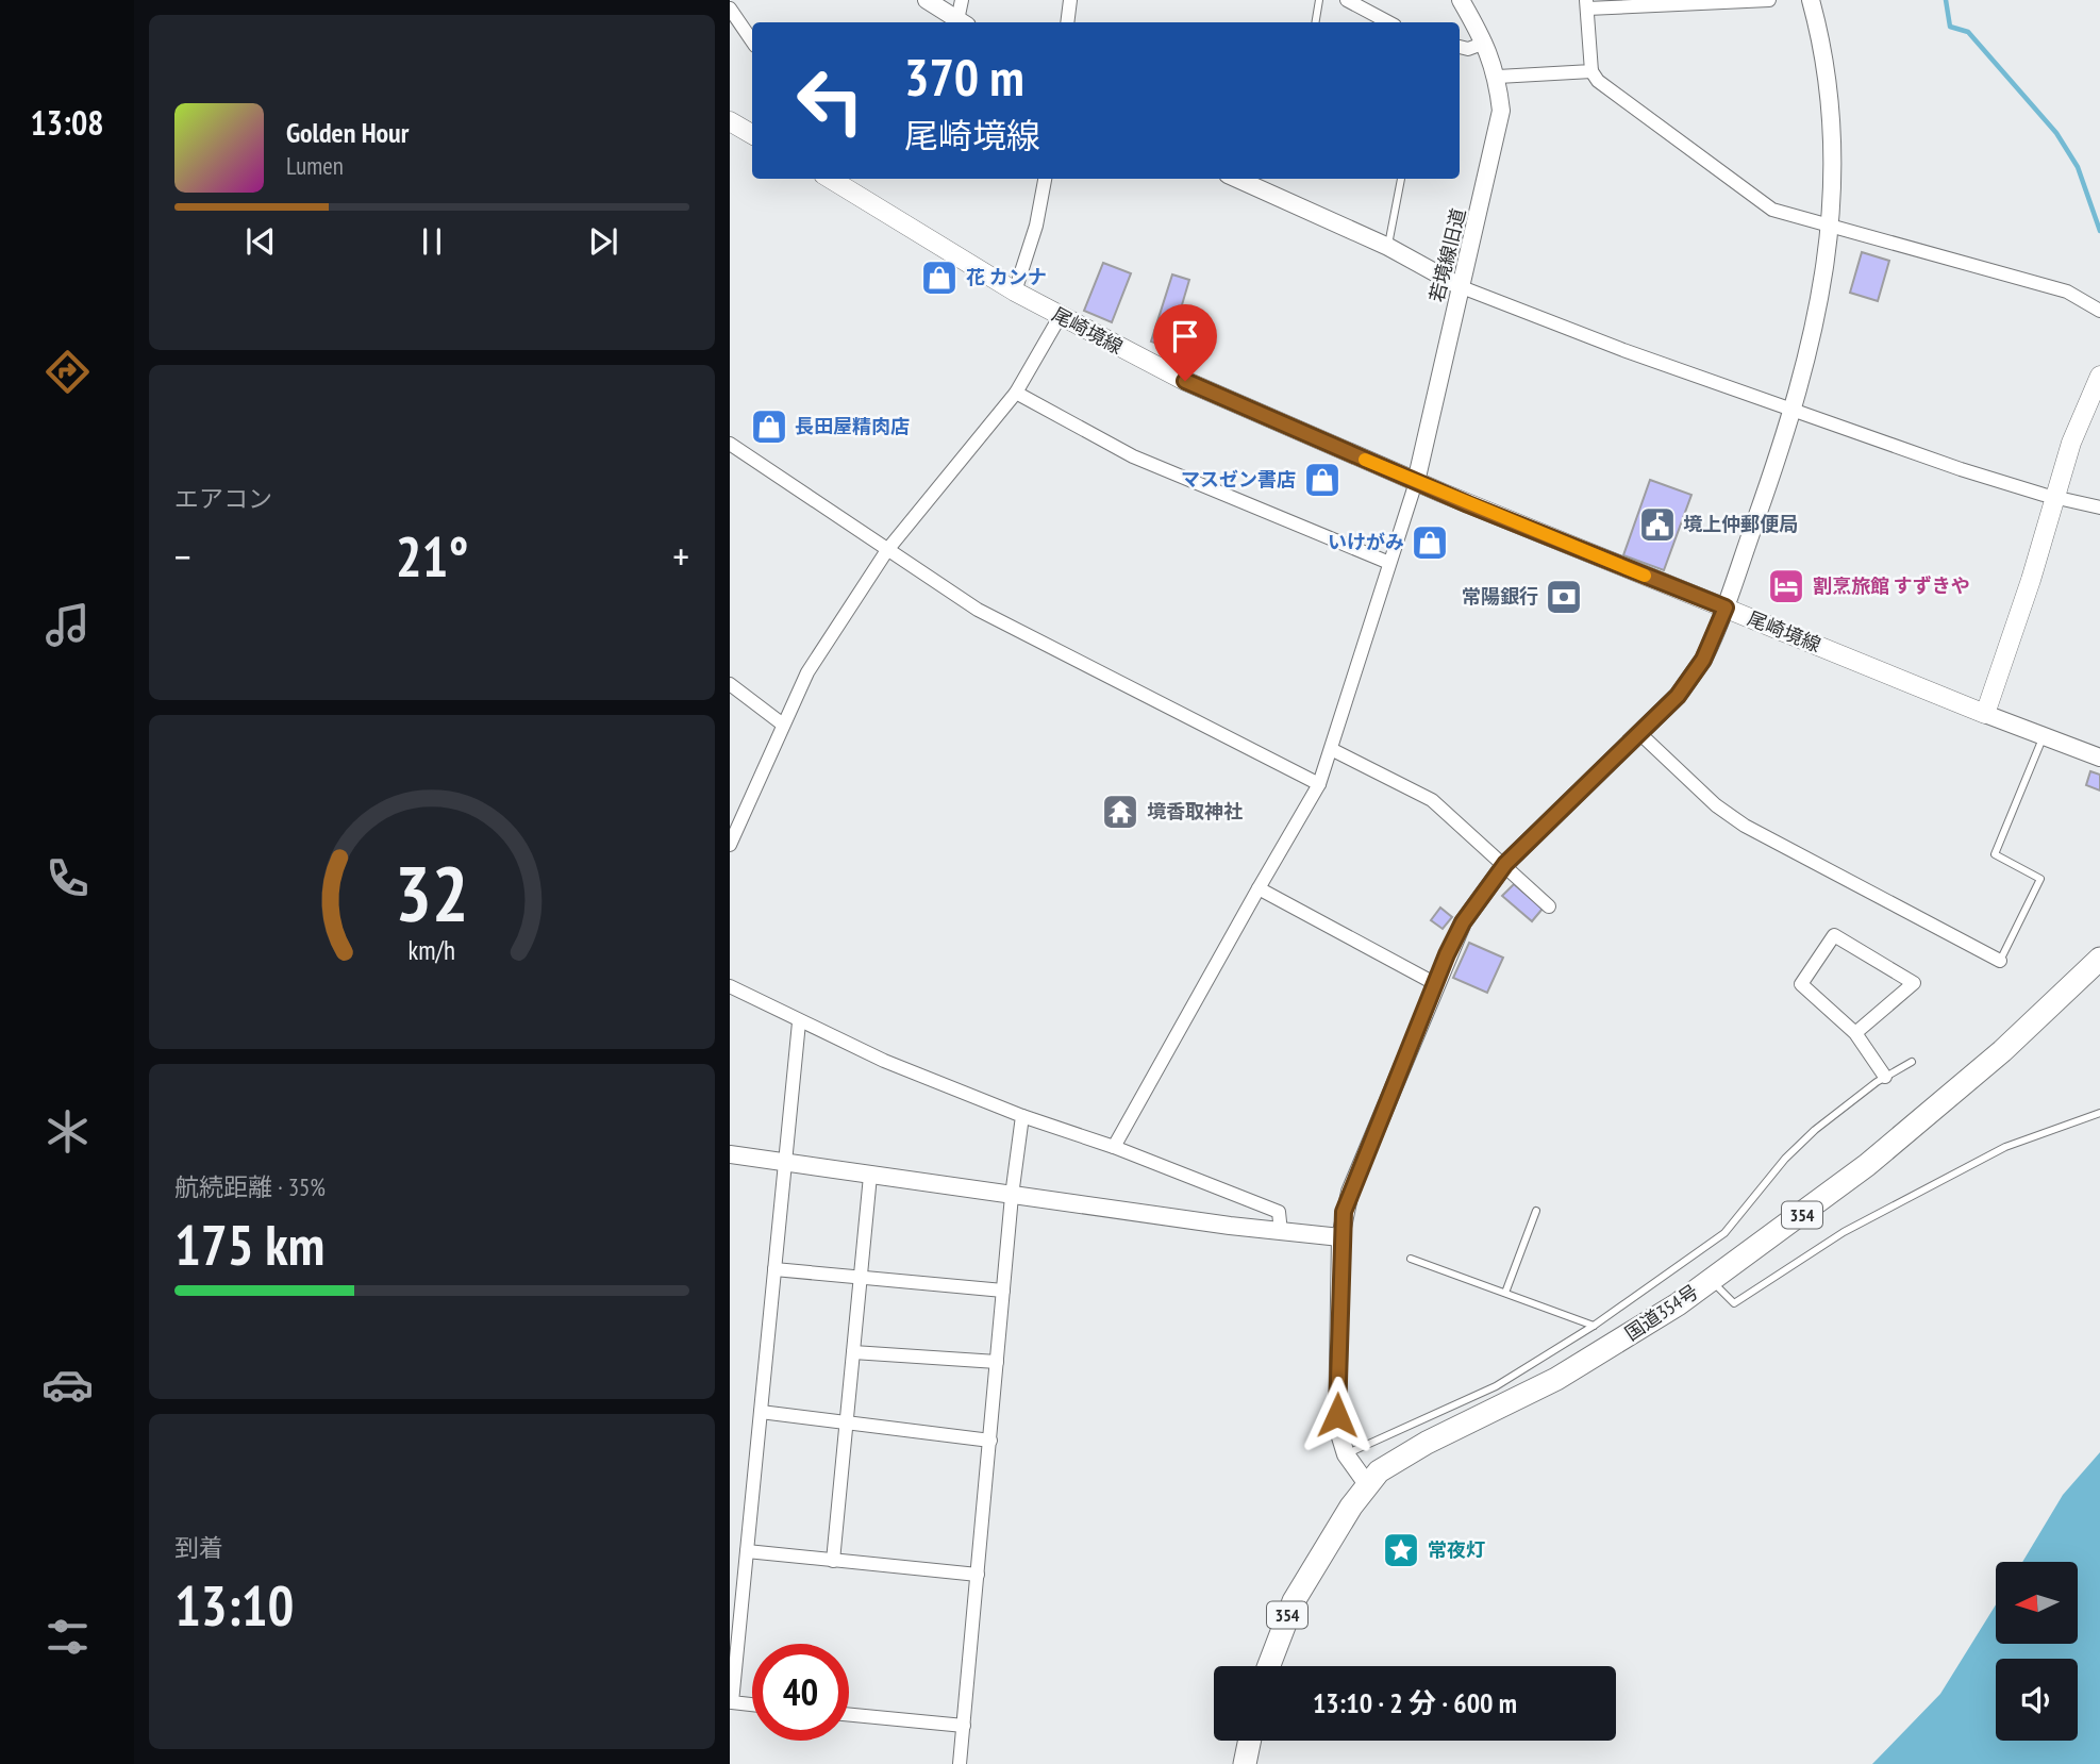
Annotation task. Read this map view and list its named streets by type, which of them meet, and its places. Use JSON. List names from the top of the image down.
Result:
{
  "streets": {
    "highway": ["354", "国道354号"],
    "main road": ["尾崎境線"],
    "street": ["若境線旧道"]
  },
  "crossings": [
    ["若境線旧道", "尾崎境線"]
  ],
  "places": {
    "shop": [
      "花 カンナ",
      "長田屋精肉店",
      "マスゼン書店",
      "いけがみ"
    ],
    "public building": ["境上仲郵便局"],
    "hotel": ["割烹旅館 すずきや"],
    "bank": ["常陽銀行"],
    "temple": ["境香取神社"],
    "place": ["常夜灯"]
  },
  "north": "left",
  "page": {
    "tabs": "13:08",
    "turn": ["370 m", "尾崎境線"],
    "song": ["Golden Hour", "Lumen"],
    "tile": [
      "エアコン",
      ["航続距離 · 35%", "175 km"],
      ["到着", "13:10"]
    ],
    "heat": ["−", "21°", "+"],
    "limit": "40",
    "trip": "13:10 · 2 分 · 600 m",
    "gauge": ["32", "km/h"]
  }
}
